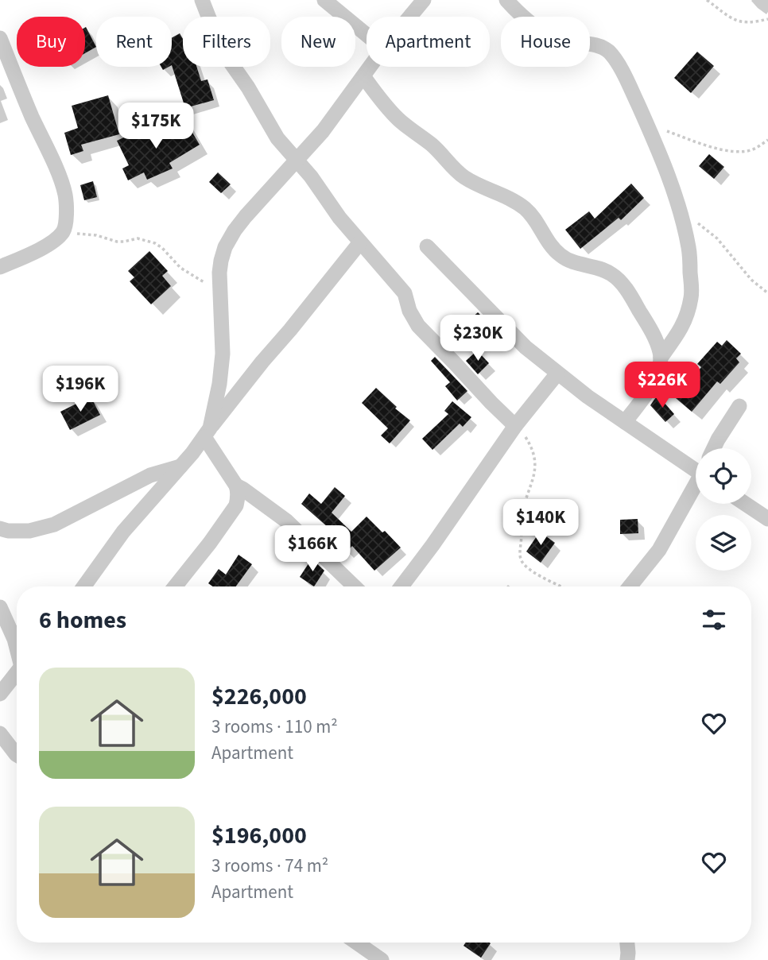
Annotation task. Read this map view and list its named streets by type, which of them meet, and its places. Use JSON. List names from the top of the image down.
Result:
{
  "page": {
    "chip": [
      "Buy",
      "Rent",
      "Filters",
      "New",
      "Apartment",
      "House"
    ],
    "price": [
      "$175K",
      "$230K",
      "$226K",
      "$196K",
      "$140K",
      "$166K"
    ],
    "heading": "6 homes",
    "list": [
      {
        "name": "$226,000",
        "note": "3 rooms · 110 m² · Apartment"
      },
      {
        "name": "$196,000",
        "note": "3 rooms · 74 m² · Apartment"
      }
    ]
  }
}
